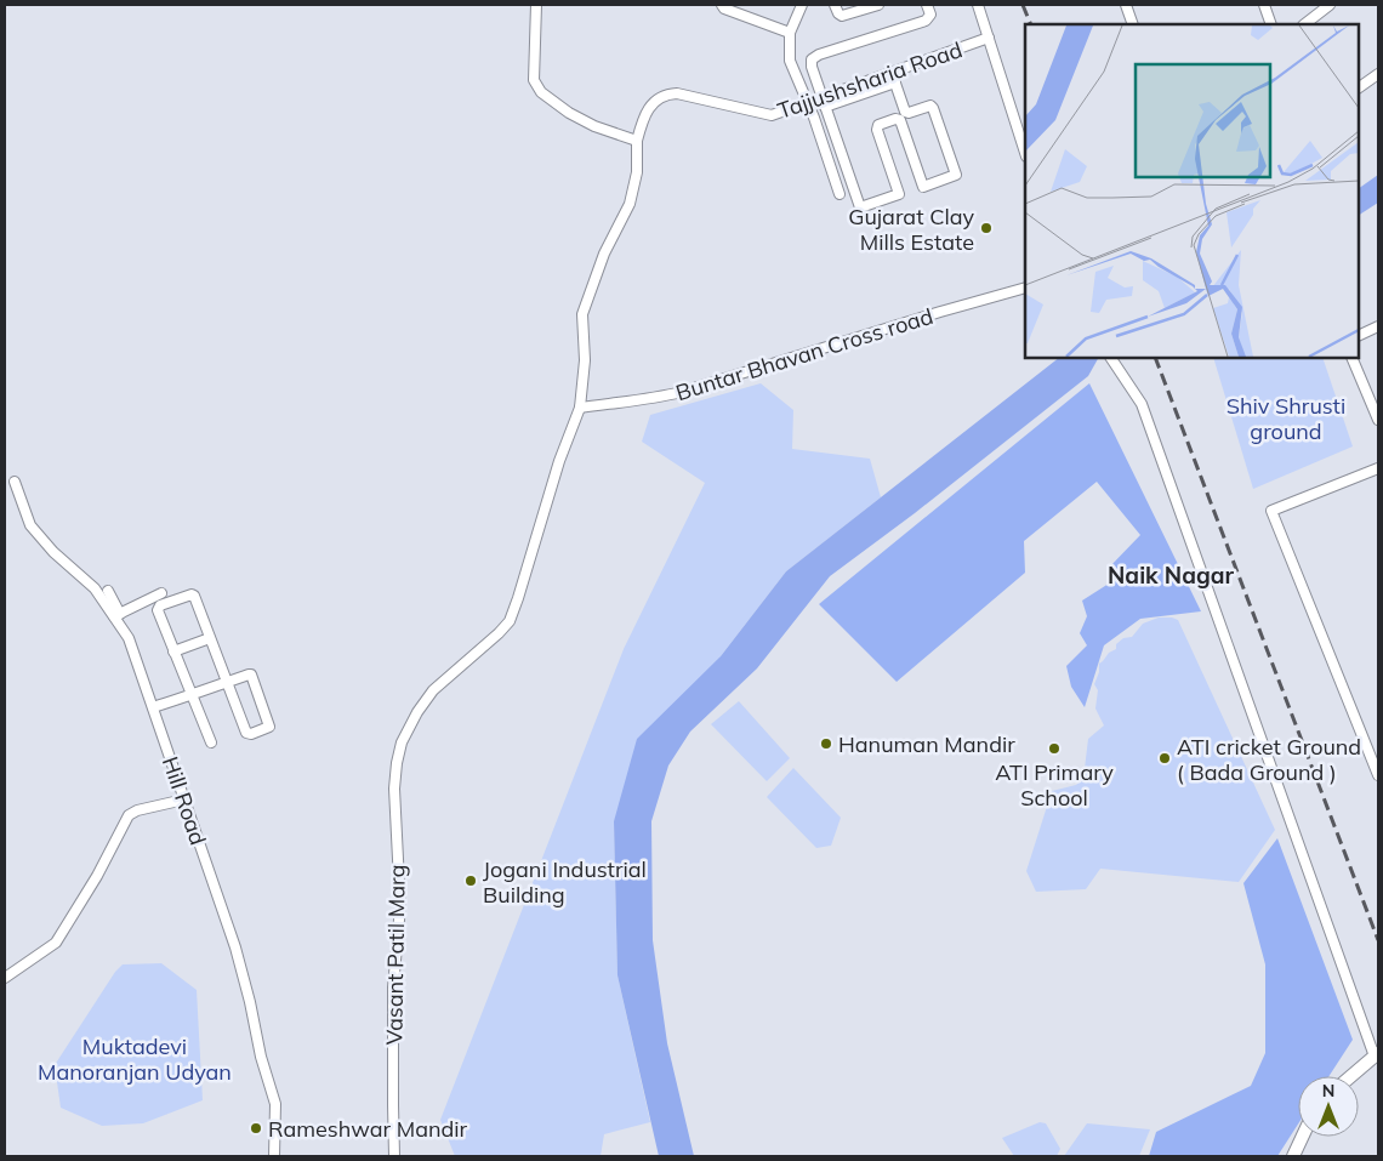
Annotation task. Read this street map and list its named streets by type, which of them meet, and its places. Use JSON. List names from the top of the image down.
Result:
{
  "streets": {
    "street": [
      "Tajjushsharia Road",
      "Buntar Bhavan Cross road",
      "Hill Road",
      "Vasant Patil Marg"
    ]
  },
  "crossings": [
    ["Tajjushsharia Road", "Buntar Bhavan Cross road"],
    ["Tajjushsharia Road", "Vasant Patil Marg"],
    ["Buntar Bhavan Cross road", "Vasant Patil Marg"]
  ],
  "districts": ["Naik Nagar"],
  "parks": ["Shiv Shrusti ground", "Muktadevi Manoranjan Udyan"],
  "places": [
    "Gujarat Clay Mills Estate",
    "Hanuman Mandir",
    "ATI Primary School",
    "ATI cricket Ground ( Bada Ground )",
    "Jogani Industrial Building",
    "Rameshwar Mandir"
  ],
  "north": "top"
}
